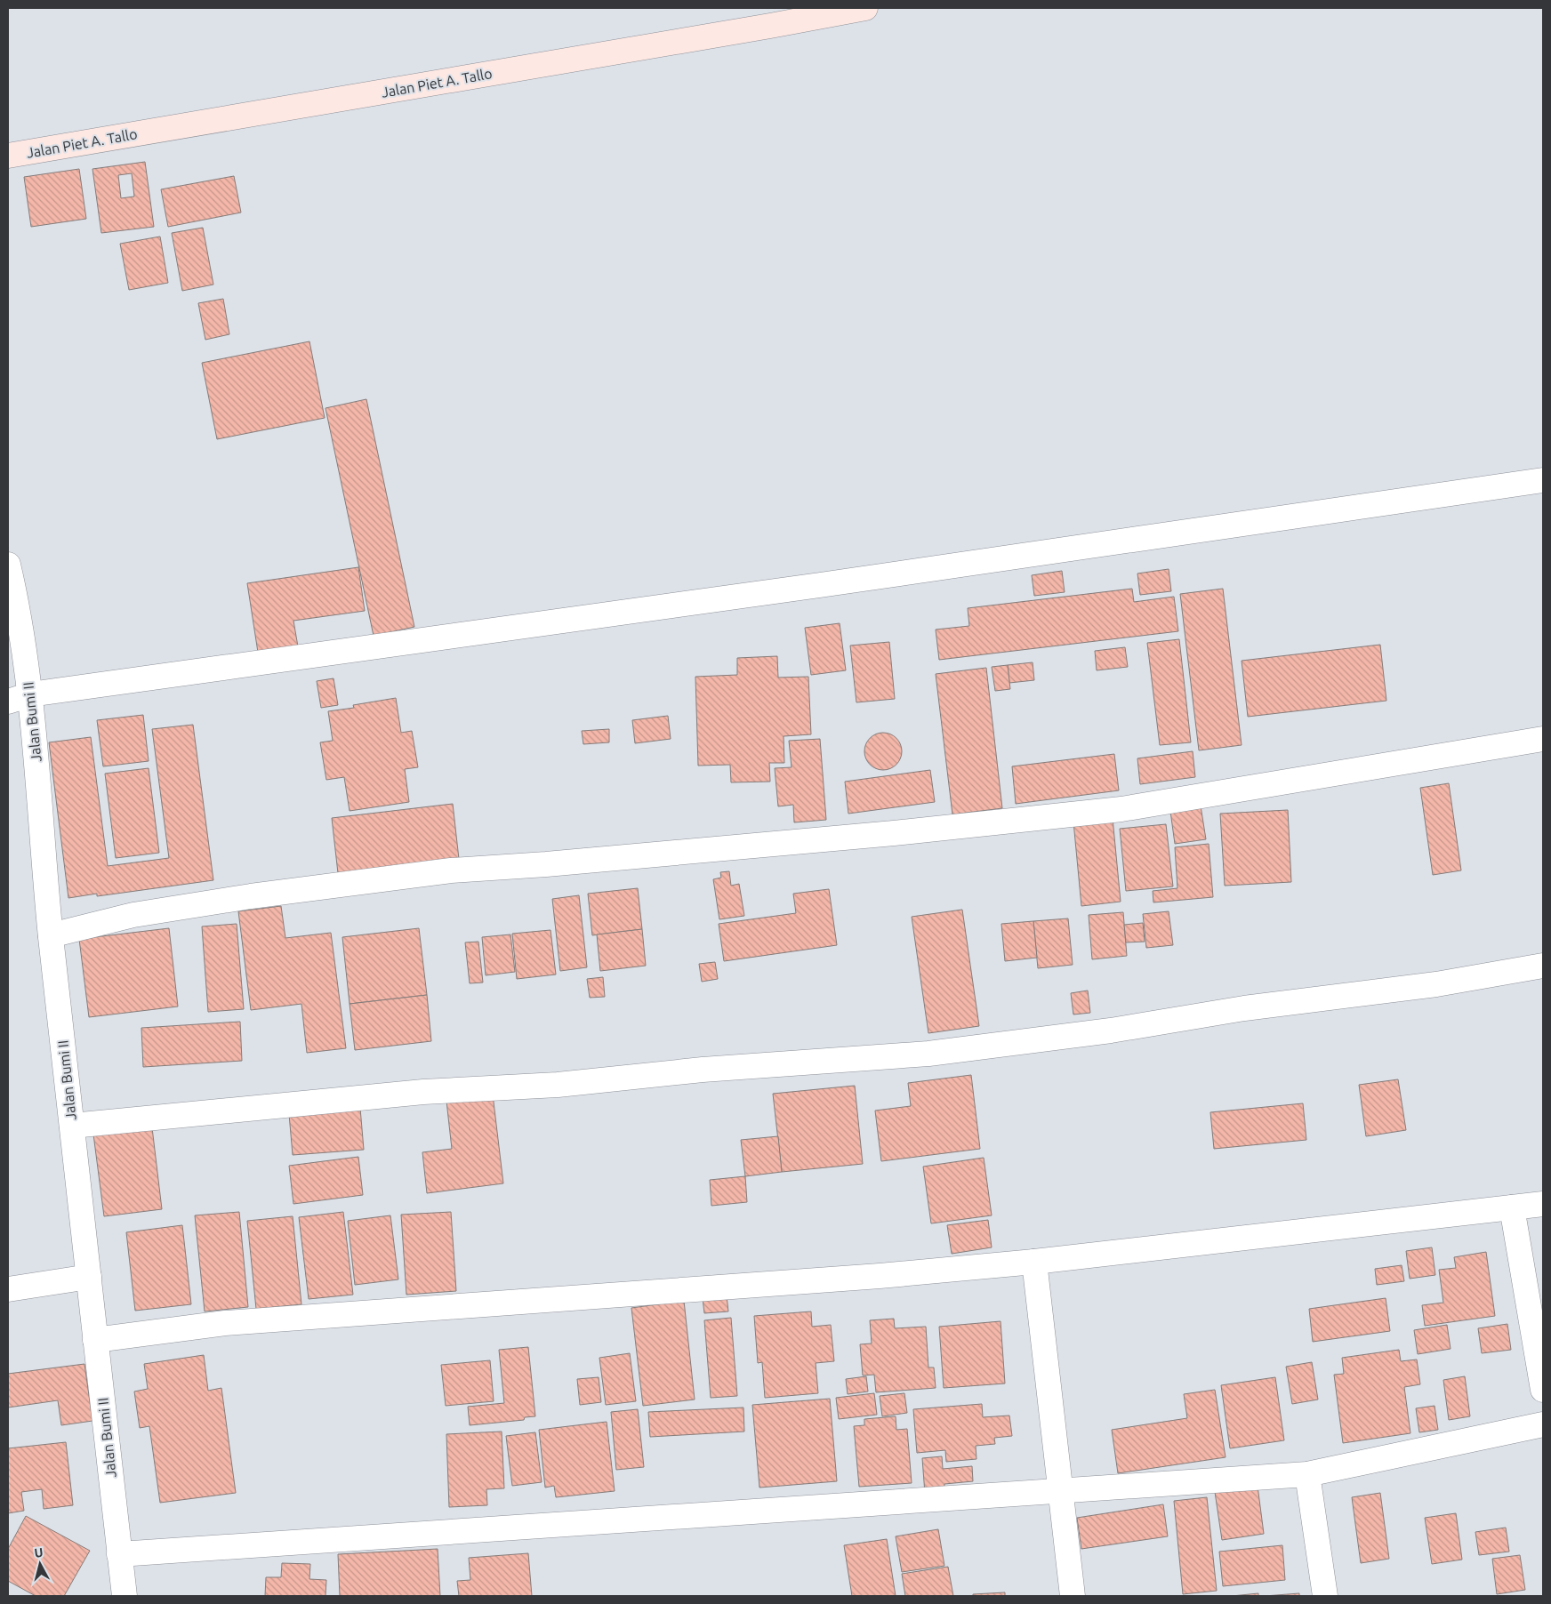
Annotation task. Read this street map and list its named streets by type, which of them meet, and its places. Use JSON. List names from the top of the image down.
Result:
{
  "streets": {
    "main road": ["Jalan Piet A. Tallo"],
    "street": ["Jalan Bumi II"]
  },
  "north": "top"
}
